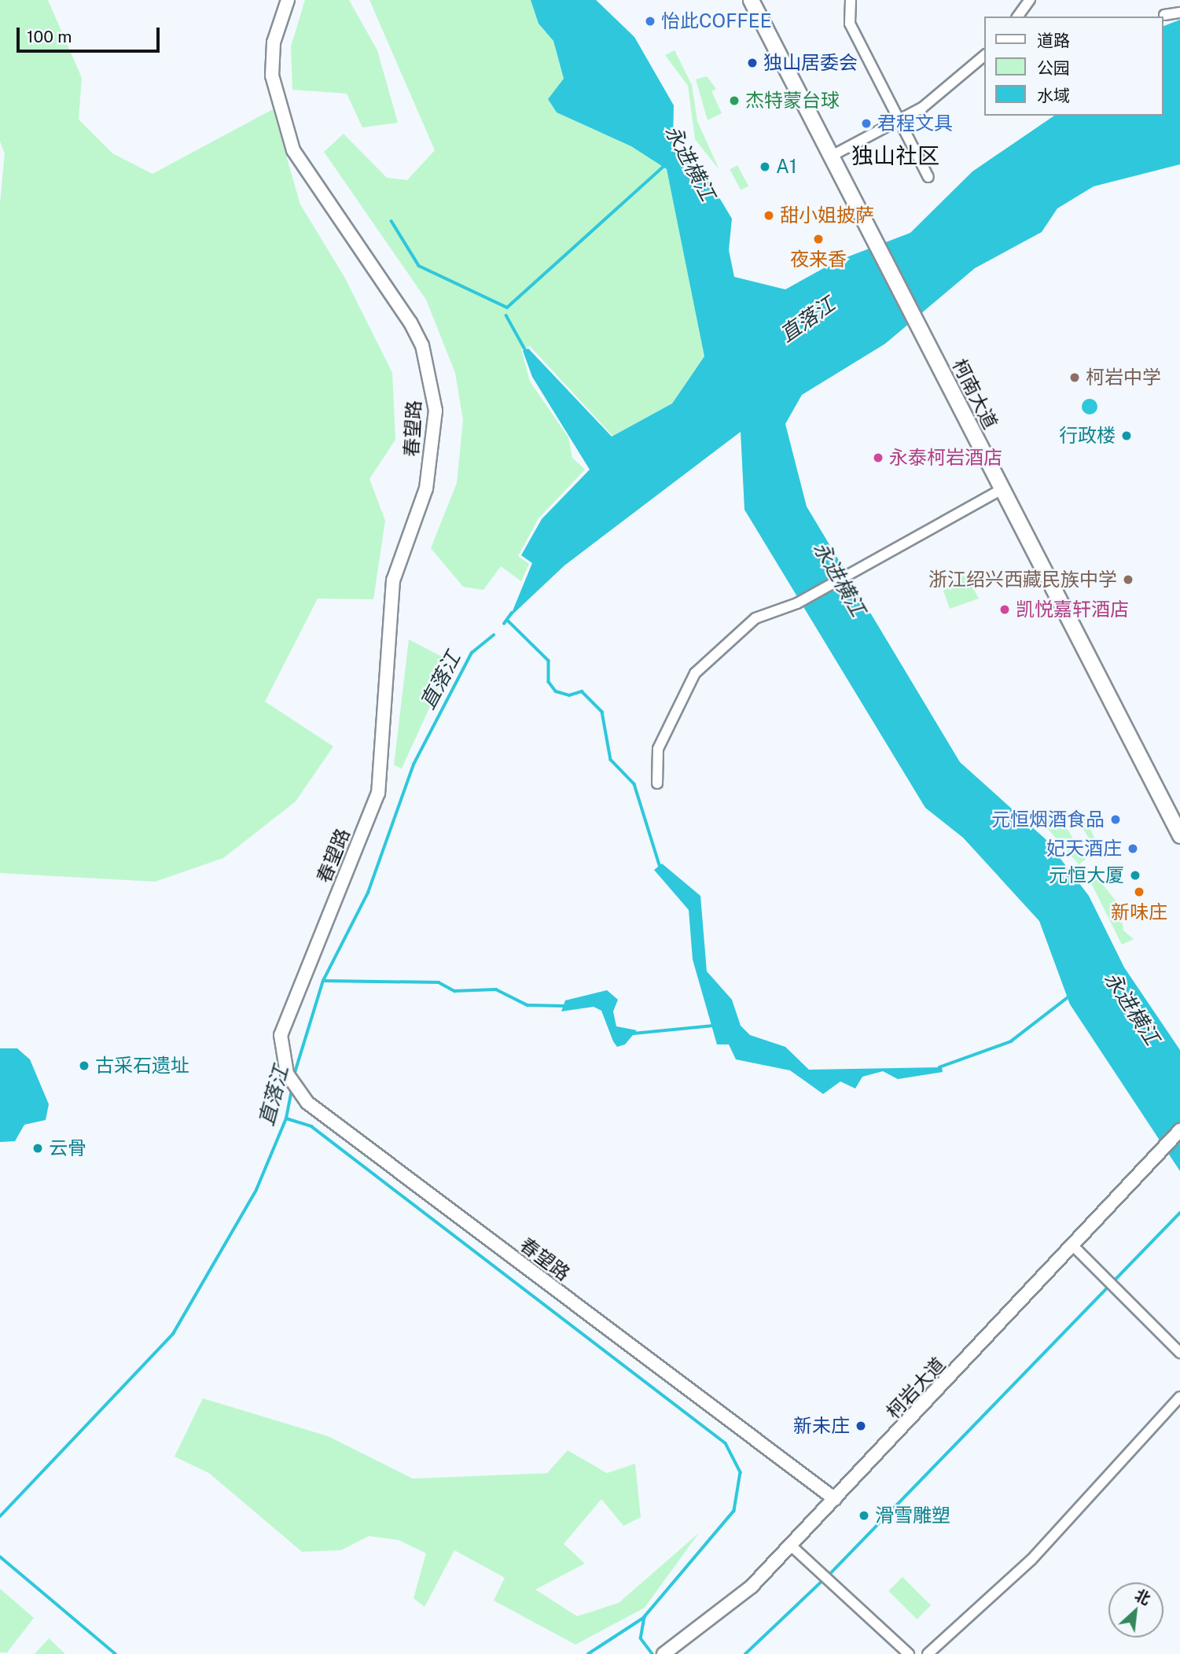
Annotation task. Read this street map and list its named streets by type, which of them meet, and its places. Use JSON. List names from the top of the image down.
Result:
{
  "streets": {
    "main road": ["柯南大道"],
    "street": ["春望路", "柯岩大道"]
  },
  "crossings": [
    ["春望路", "柯岩大道"]
  ],
  "districts": ["独山社区"],
  "water": ["永进横江", "直落江"],
  "places": [
    "怡此COFFEE",
    "独山居委会",
    "杰特蒙台球",
    "君程文具",
    "A1",
    "甜小姐披萨",
    "夜来香",
    "柯岩中学",
    "行政楼",
    "永泰柯岩酒店",
    "浙江绍兴西藏民族中学",
    "凯悦嘉轩酒店",
    "元恒烟酒食品",
    "妃天酒庄",
    "元恒大厦",
    "新味庄",
    "古采石遗址",
    "云骨",
    "新未庄",
    "滑雪雕塑"
  ],
  "legend": ["道路", "公园", "水域"],
  "scale_bar": "100 m",
  "north": "top right"
}
